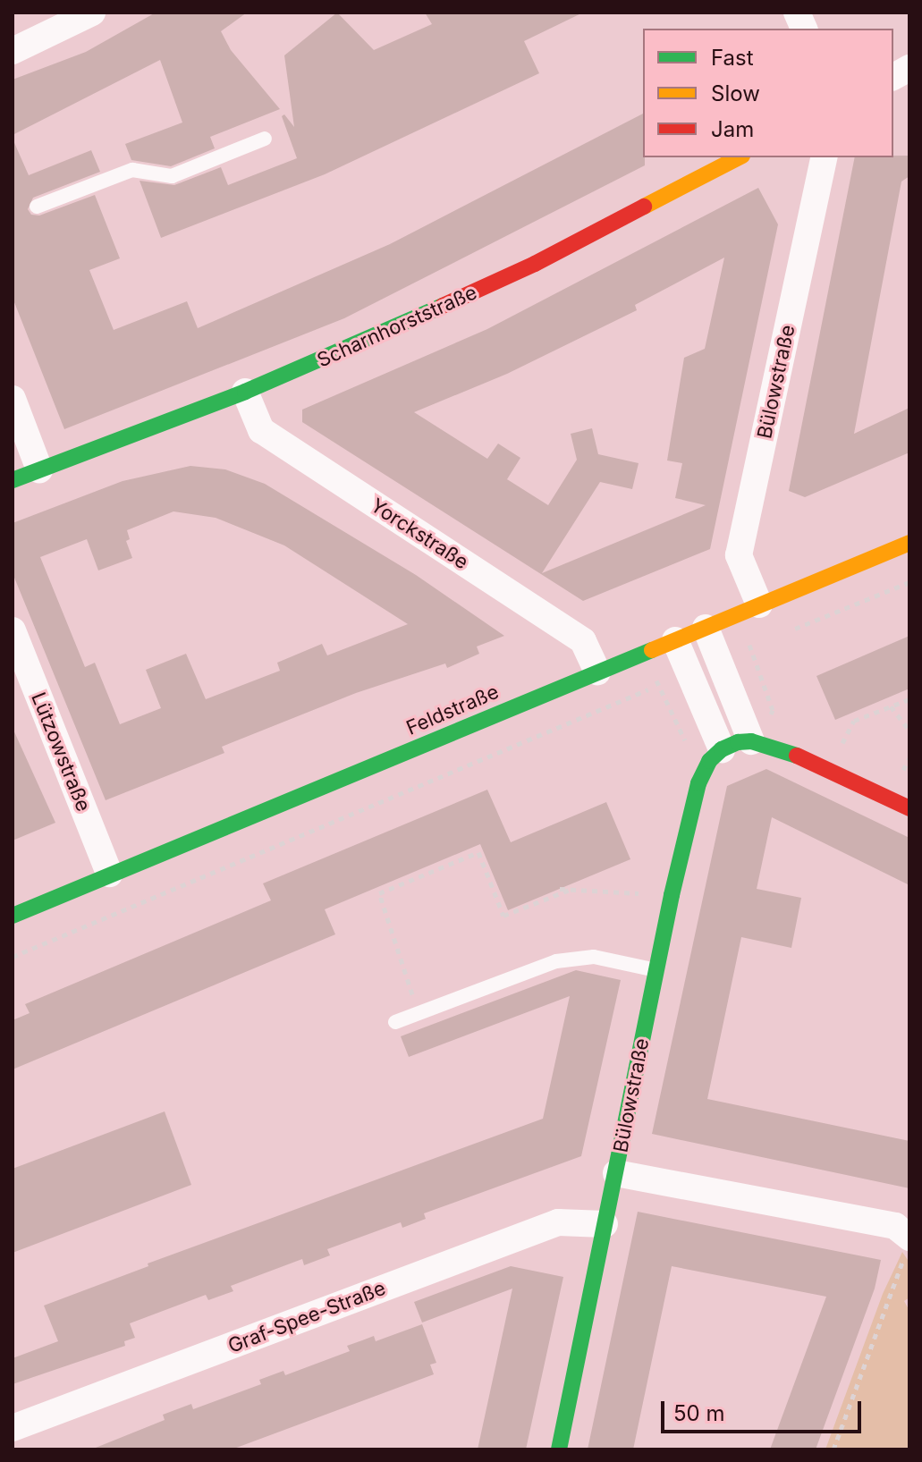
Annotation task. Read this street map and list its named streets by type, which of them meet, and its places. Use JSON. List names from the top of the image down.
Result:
{
  "streets": {
    "street": [
      "Scharnhorststraße",
      "Bülowstraße",
      "Yorckstraße",
      "Feldstraße",
      "Lützowstraße",
      "Graf-Spee-Straße"
    ]
  },
  "crossings": [
    ["Scharnhorststraße", "Yorckstraße"],
    ["Bülowstraße", "Feldstraße"],
    ["Bülowstraße", "Graf-Spee-Straße"],
    ["Yorckstraße", "Feldstraße"],
    ["Feldstraße", "Lützowstraße"]
  ],
  "legend": ["Fast", "Slow", "Jam"],
  "scale_bar": "50 m"
}
